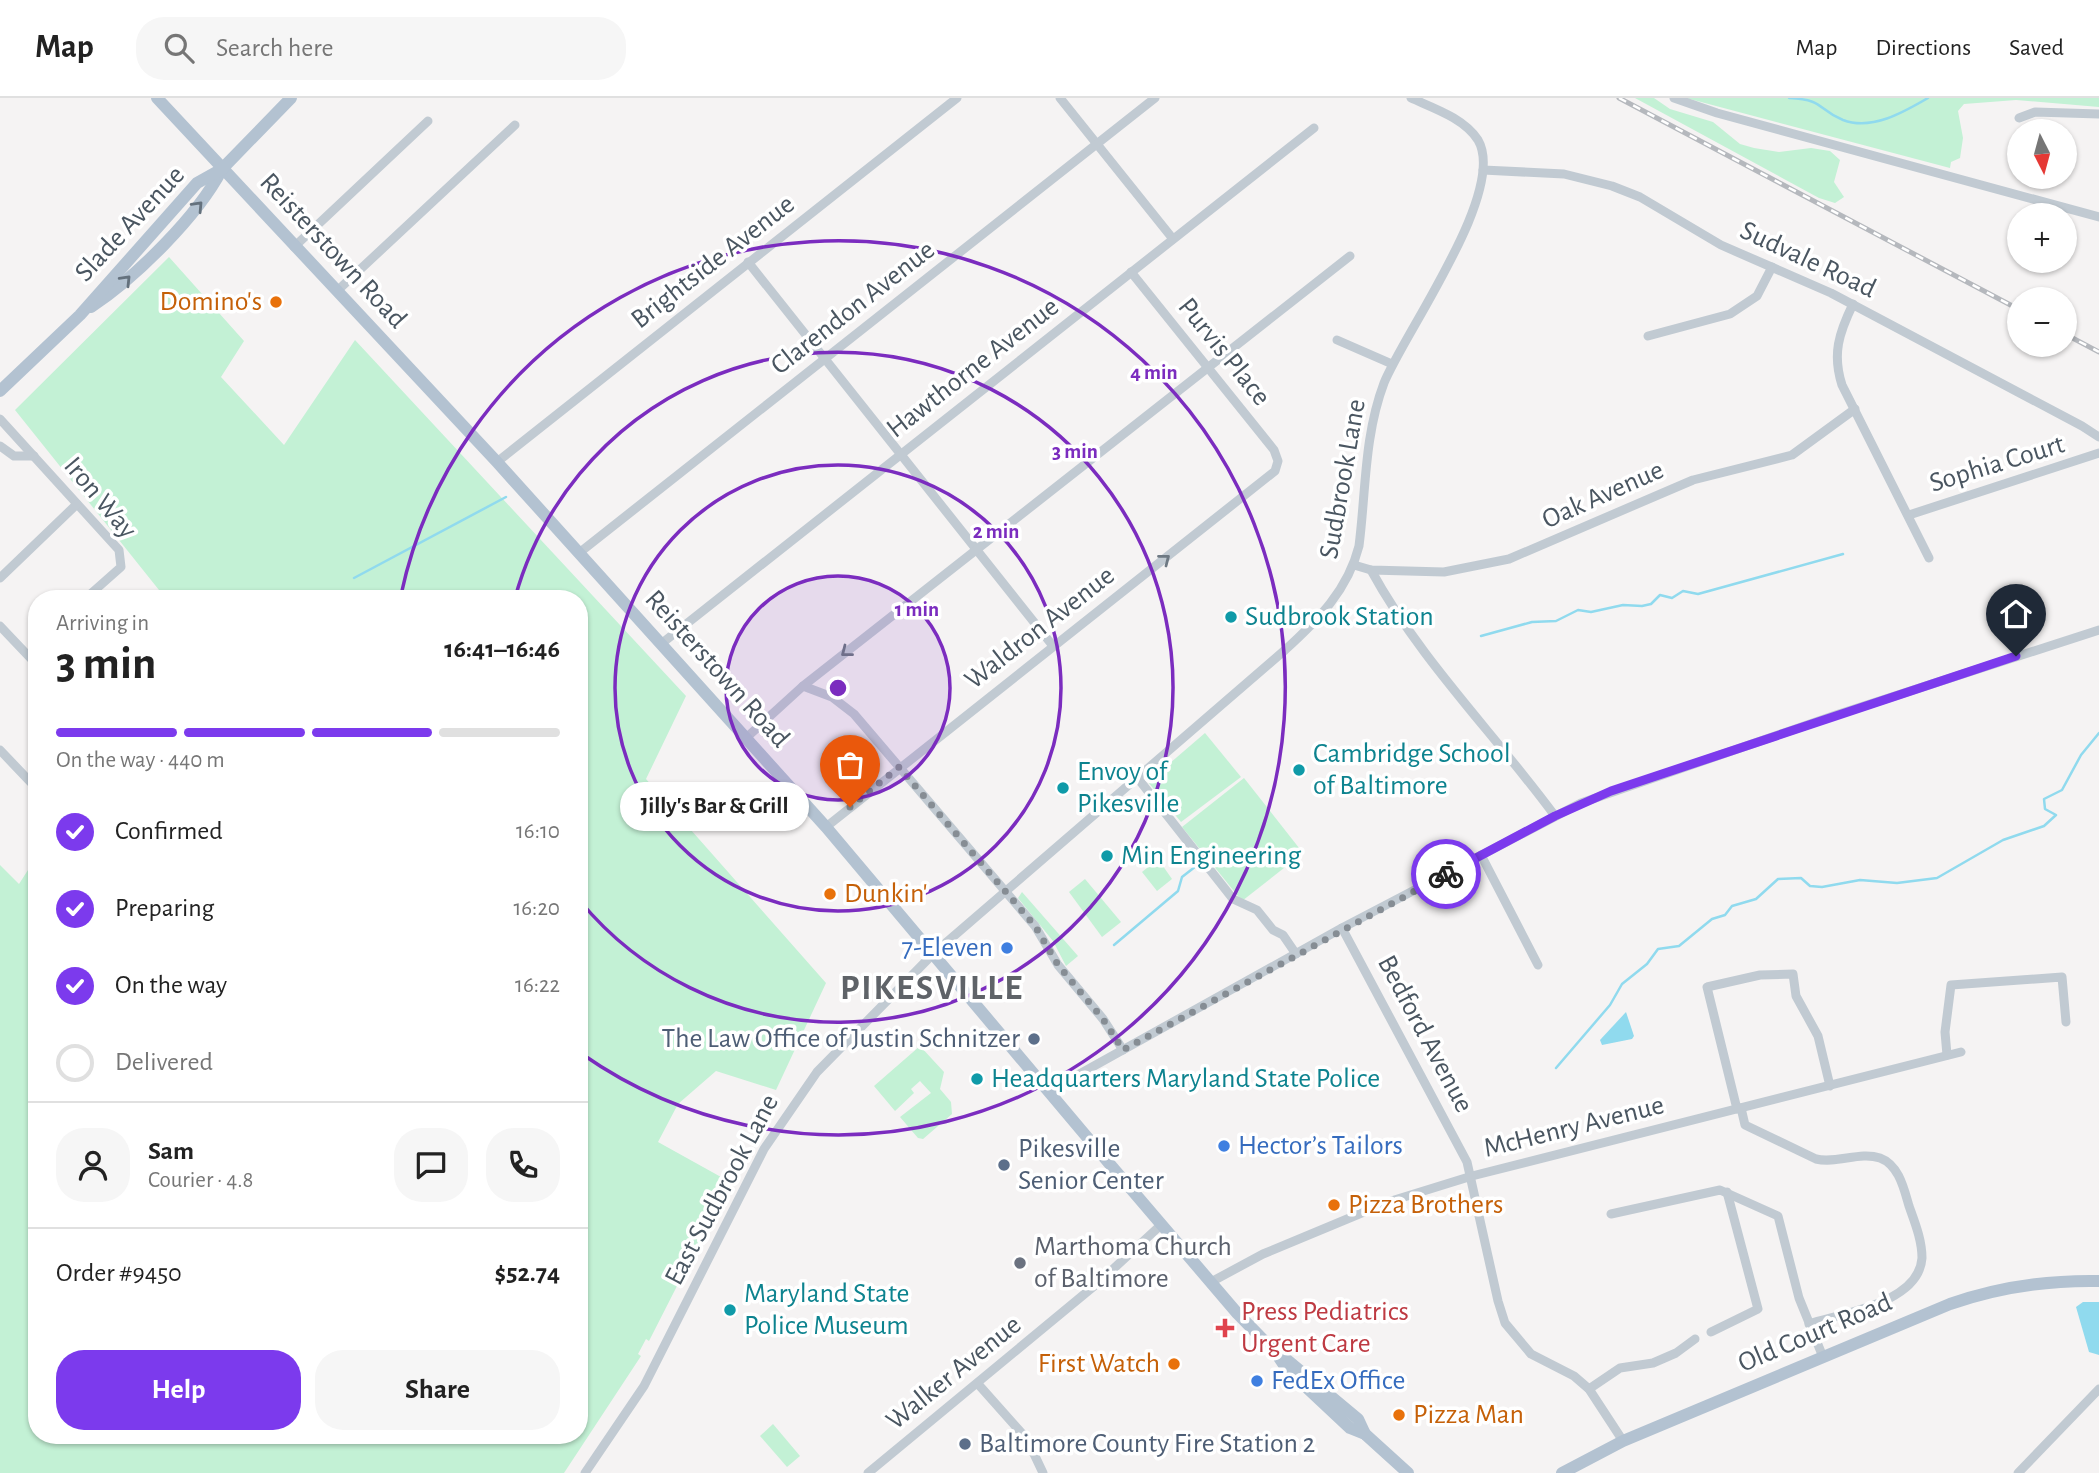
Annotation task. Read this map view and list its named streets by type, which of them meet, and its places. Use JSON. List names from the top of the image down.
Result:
{
  "streets": {
    "main road": ["Slade Avenue", "Reisterstown Road", "Old Court Road"],
    "street": [
      "Sudvale Road",
      "Brightside Avenue",
      "Clarendon Avenue",
      "Purvis Place",
      "Hawthorne Avenue",
      "Sophia Court",
      "Sudbrook Lane",
      "Oak Avenue",
      "Iron Way",
      "Waldron Avenue",
      "Bedford Avenue",
      "McHenry Avenue",
      "East Sudbrook Lane",
      "Walker Avenue"
    ]
  },
  "crossings": [
    ["Slade Avenue", "Reisterstown Road"],
    ["Reisterstown Road", "Brightside Avenue"],
    ["Reisterstown Road", "Clarendon Avenue"],
    ["Reisterstown Road", "Hawthorne Avenue"],
    ["Reisterstown Road", "Sudbrook Lane"],
    ["Reisterstown Road", "Waldron Avenue"],
    ["Reisterstown Road", "McHenry Avenue"],
    ["Reisterstown Road", "East Sudbrook Lane"],
    ["Reisterstown Road", "Walker Avenue"],
    ["Sudvale Road", "Sudbrook Lane"],
    ["Purvis Place", "Hawthorne Avenue"],
    ["Purvis Place", "Waldron Avenue"],
    ["Sudbrook Lane", "Oak Avenue"],
    ["Sudbrook Lane", "East Sudbrook Lane"],
    ["Bedford Avenue", "McHenry Avenue"],
    ["Bedford Avenue", "Old Court Road"]
  ],
  "one_way": ["Waldron Avenue"],
  "districts": ["PIKESVILLE"],
  "places": {
    "other": [
      "Domino's",
      "Sudbrook Station",
      "Cambridge School of Baltimore",
      "Envoy of Pikesville",
      "Jilly's Bar & Grill",
      "Min Engineering",
      "Dunkin'",
      "7-Eleven",
      "The Law Office of Justin Schnitzer",
      "Headquarters Maryland State Police",
      "Hector’s Tailors",
      "Pikesville Senior Center",
      "Pizza Brothers",
      "Marthoma Church of Baltimore",
      "Maryland State Police Museum",
      "First Watch",
      "FedEx Office",
      "Pizza Man",
      "Baltimore County Fire Station 2"
    ],
    "health": ["Press Pediatrics Urgent Care"]
  },
  "north": "bottom",
  "page": {
    "header": "Map",
    "search": "Search here",
    "nav": ["Map", "Directions", "Saved"],
    "map_buttons": ["+", "−"],
    "heading": ["3 min", "Arriving in", "16:41–16:46"],
    "panel": [
      "Sam",
      "Courier · 4.8",
      "Order #9450",
      "$52.74"
    ],
    "bar": "On the way · 440 m",
    "bubble": "Jilly's Bar & Grill",
    "list": [
      ["Confirmed", "16:10"],
      ["Preparing", "16:20"],
      ["On the way", "16:22"],
      "Delivered"
    ],
    "buttons": ["Help", "Share"]
  },
  "rings": [
    "4 min",
    "3 min",
    "2 min",
    "1 min"
  ]
}
